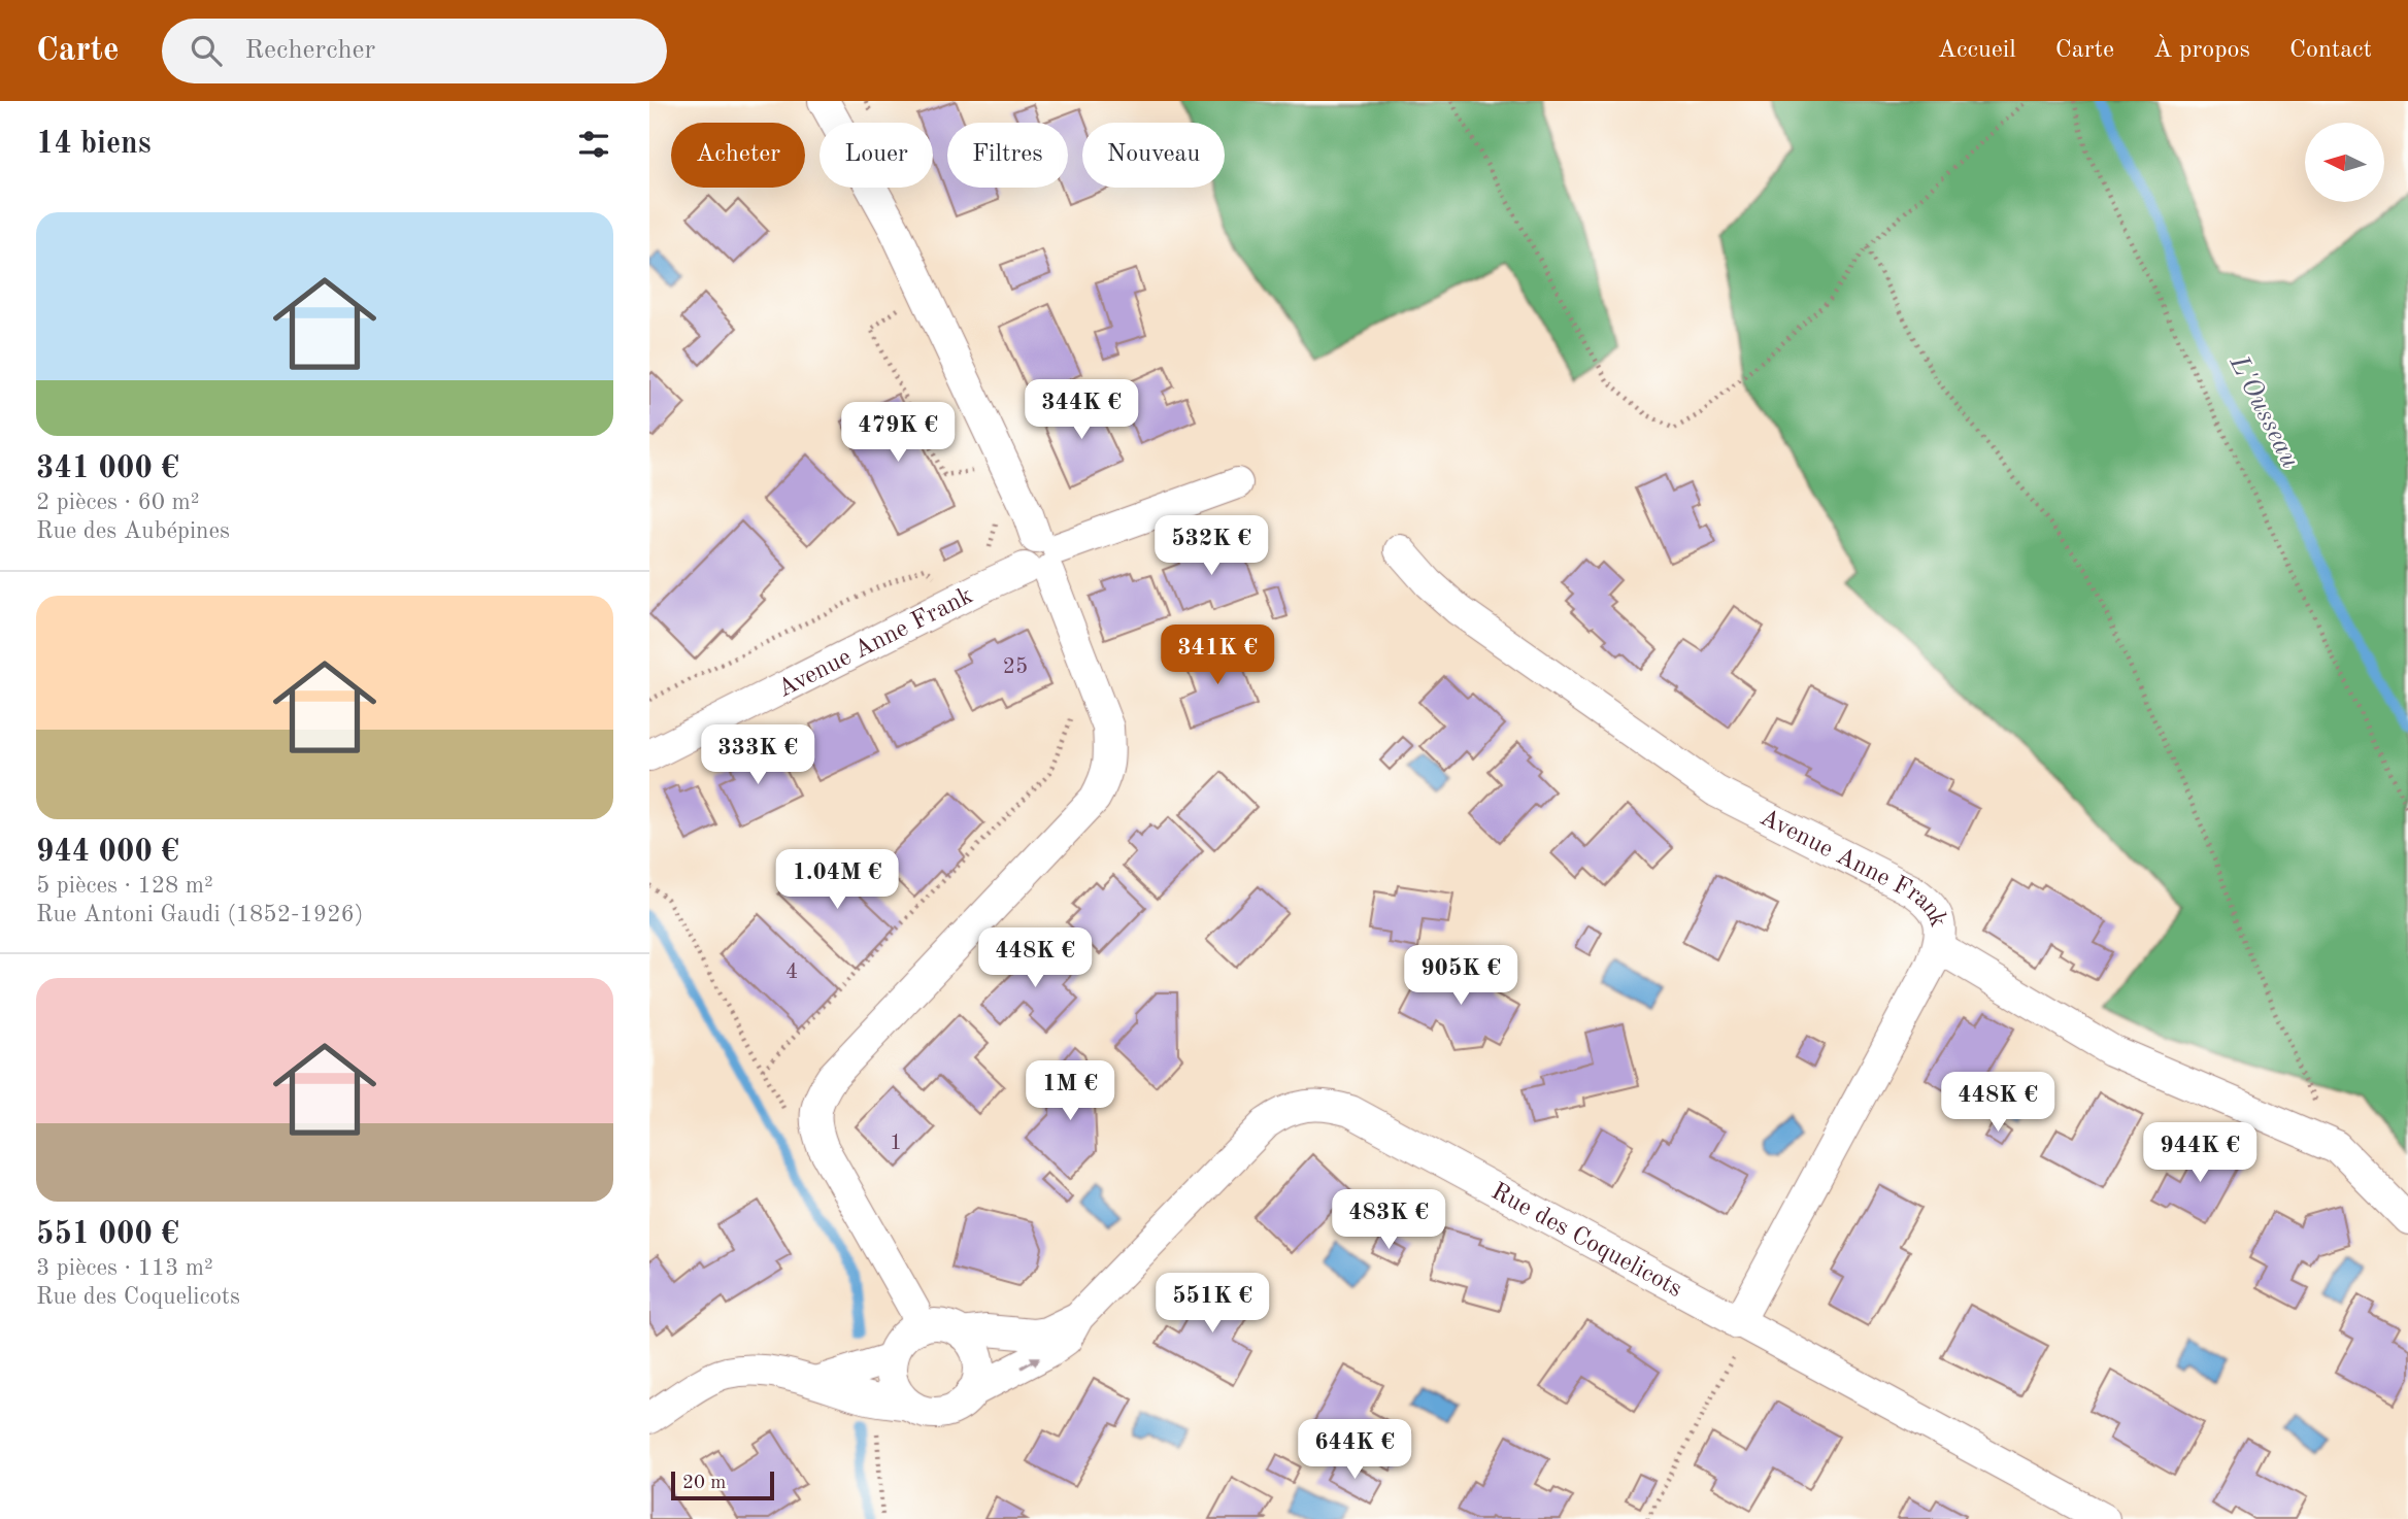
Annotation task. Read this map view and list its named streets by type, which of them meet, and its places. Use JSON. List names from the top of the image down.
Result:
{
  "streets": {
    "street": ["Avenue Anne Frank", "Rue des Coquelicots"]
  },
  "crossings": [
    ["Avenue Anne Frank", "Rue des Coquelicots"]
  ],
  "water": ["L'Ousseau"],
  "house_numbers": ["25", "4", "1"],
  "scale_bar": "20 m",
  "north": "left",
  "page": {
    "header": "Carte",
    "search": "Rechercher",
    "nav": [
      "Accueil",
      "Carte",
      "À propos",
      "Contact"
    ],
    "heading": "14 biens",
    "chip": [
      "Acheter",
      "Louer",
      "Filtres",
      "Nouveau"
    ],
    "list": [
      {
        "name": "341 000 €",
        "note": "2 pièces · 60 m² · Rue des Aubépines"
      },
      {
        "name": "944 000 €",
        "note": "5 pièces · 128 m² · Rue Antoni Gaudi (1852-1926)"
      },
      {
        "name": "551 000 €",
        "note": "3 pièces · 113 m² · Rue des Coquelicots"
      }
    ],
    "price": [
      "344K €",
      "479K €",
      "532K €",
      "341K €",
      "333K €",
      "1.04M €",
      "448K €",
      "905K €",
      "1M €",
      "448K €",
      "944K €",
      "483K €",
      "551K €",
      "644K €"
    ],
    "scale": "20 m"
  }
}
